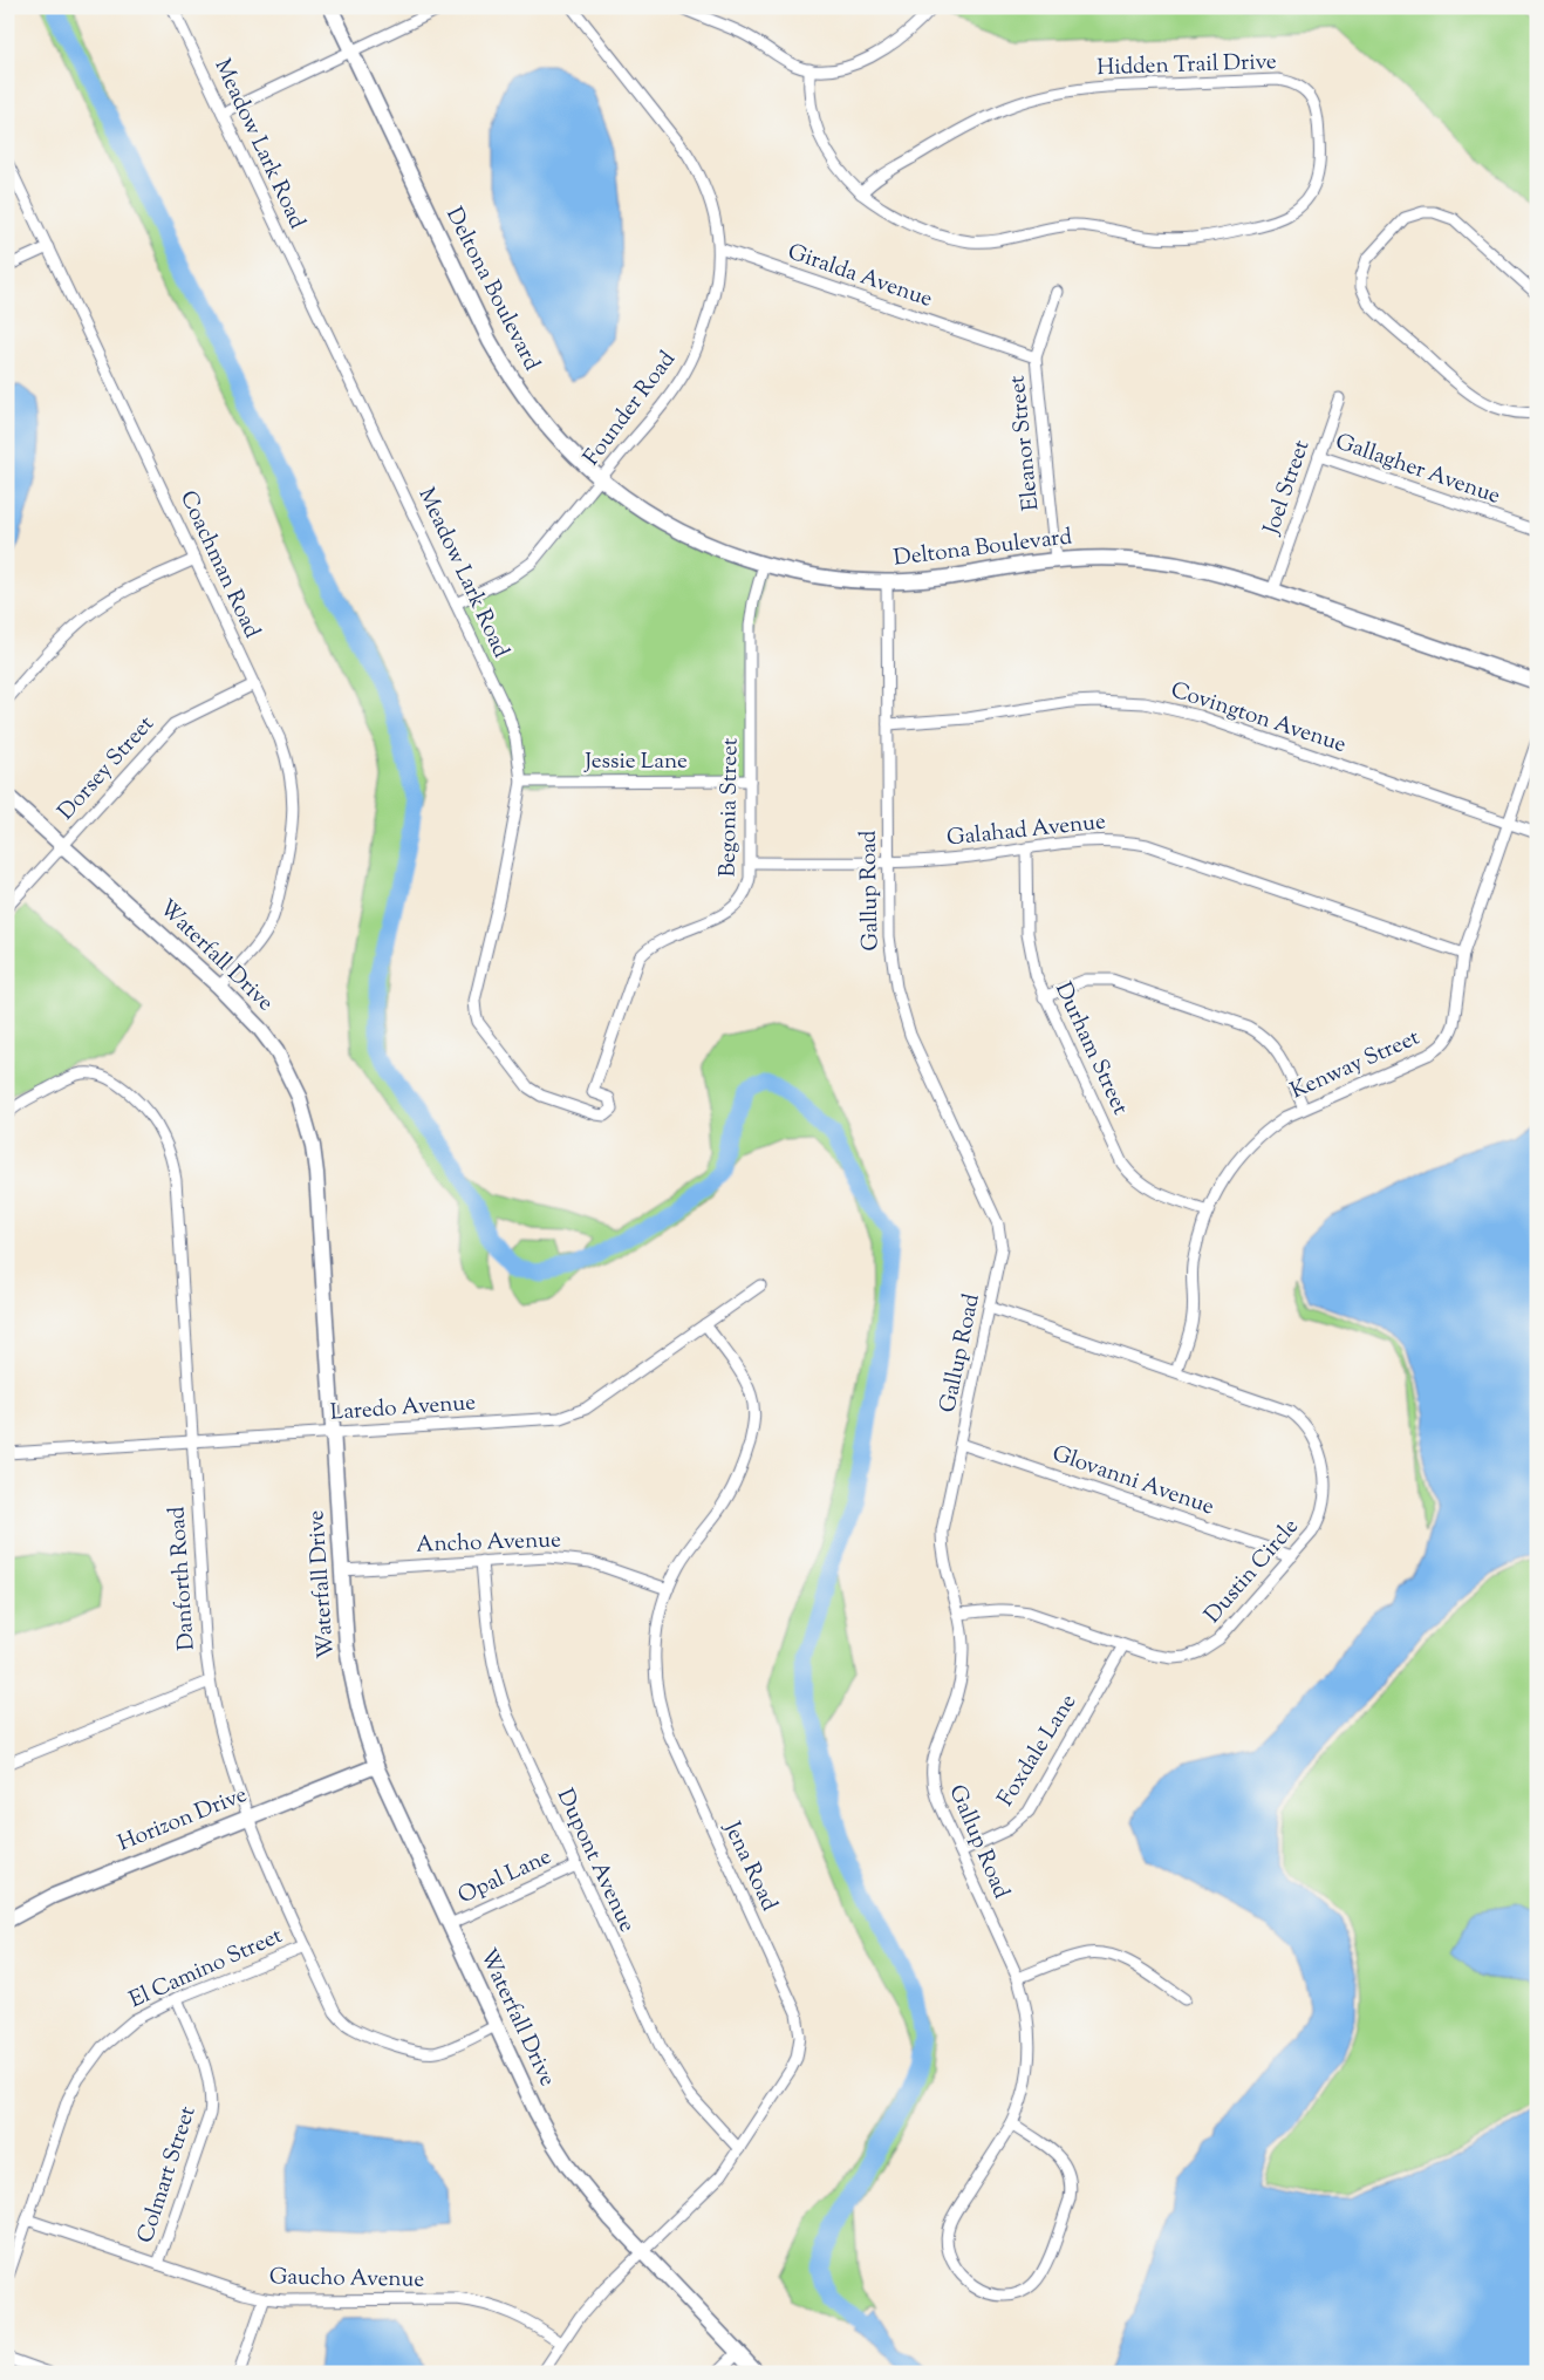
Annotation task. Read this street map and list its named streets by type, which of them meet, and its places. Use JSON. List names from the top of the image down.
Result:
{
  "streets": {
    "street": [
      "Hidden Trail Drive",
      "Meadow Lark Road",
      "Giralda Avenue",
      "Deltona Boulevard",
      "Founder Road",
      "Eleanor Street",
      "Gallagher Avenue",
      "Joel Street",
      "Coachman Road",
      "Covington Avenue",
      "Jessie Lane",
      "Dorsey Street",
      "Begonia Street",
      "Galahad Avenue",
      "Gallup Road",
      "Waterfall Drive",
      "Durham Street",
      "Kenway Street",
      "Laredo Avenue",
      "Glovanni Avenue",
      "Ancho Avenue",
      "Dustin Circle",
      "Danforth Road",
      "Foxdale Lane",
      "Horizon Drive",
      "Dupont Avenue",
      "Jena Road",
      "Opal Lane",
      "El Camino Street",
      "Colmart Street",
      "Gaucho Avenue"
    ]
  },
  "crossings": [
    ["Meadow Lark Road", "Founder Road"],
    ["Meadow Lark Road", "Jessie Lane"],
    ["Meadow Lark Road", "Begonia Street"],
    ["Giralda Avenue", "Founder Road"],
    ["Giralda Avenue", "Eleanor Street"],
    ["Deltona Boulevard", "Founder Road"],
    ["Deltona Boulevard", "Eleanor Street"],
    ["Deltona Boulevard", "Joel Street"],
    ["Deltona Boulevard", "Begonia Street"],
    ["Deltona Boulevard", "Gallup Road"],
    ["Gallagher Avenue", "Joel Street"],
    ["Coachman Road", "Dorsey Street"],
    ["Coachman Road", "Waterfall Drive"],
    ["Covington Avenue", "Gallup Road"],
    ["Covington Avenue", "Kenway Street"],
    ["Jessie Lane", "Begonia Street"],
    ["Dorsey Street", "Waterfall Drive"],
    ["Begonia Street", "Galahad Avenue"],
    ["Galahad Avenue", "Gallup Road"],
    ["Galahad Avenue", "Durham Street"],
    ["Galahad Avenue", "Kenway Street"],
    ["Gallup Road", "Glovanni Avenue"],
    ["Gallup Road", "Dustin Circle"],
    ["Gallup Road", "Foxdale Lane"],
    ["Waterfall Drive", "Laredo Avenue"],
    ["Waterfall Drive", "Ancho Avenue"],
    ["Waterfall Drive", "Danforth Road"],
    ["Waterfall Drive", "Horizon Drive"],
    ["Waterfall Drive", "Jena Road"],
    ["Waterfall Drive", "Opal Lane"],
    ["Durham Street", "Kenway Street"],
    ["Kenway Street", "Dustin Circle"],
    ["Laredo Avenue", "Danforth Road"],
    ["Laredo Avenue", "Jena Road"],
    ["Glovanni Avenue", "Dustin Circle"],
    ["Ancho Avenue", "Dupont Avenue"],
    ["Ancho Avenue", "Jena Road"],
    ["Dustin Circle", "Foxdale Lane"],
    ["Danforth Road", "Horizon Drive"],
    ["Danforth Road", "El Camino Street"],
    ["Dupont Avenue", "Jena Road"],
    ["Dupont Avenue", "Opal Lane"],
    ["Jena Road", "Gaucho Avenue"],
    ["El Camino Street", "Colmart Street"],
    ["El Camino Street", "Gaucho Avenue"],
    ["Colmart Street", "Gaucho Avenue"]
  ]
}
